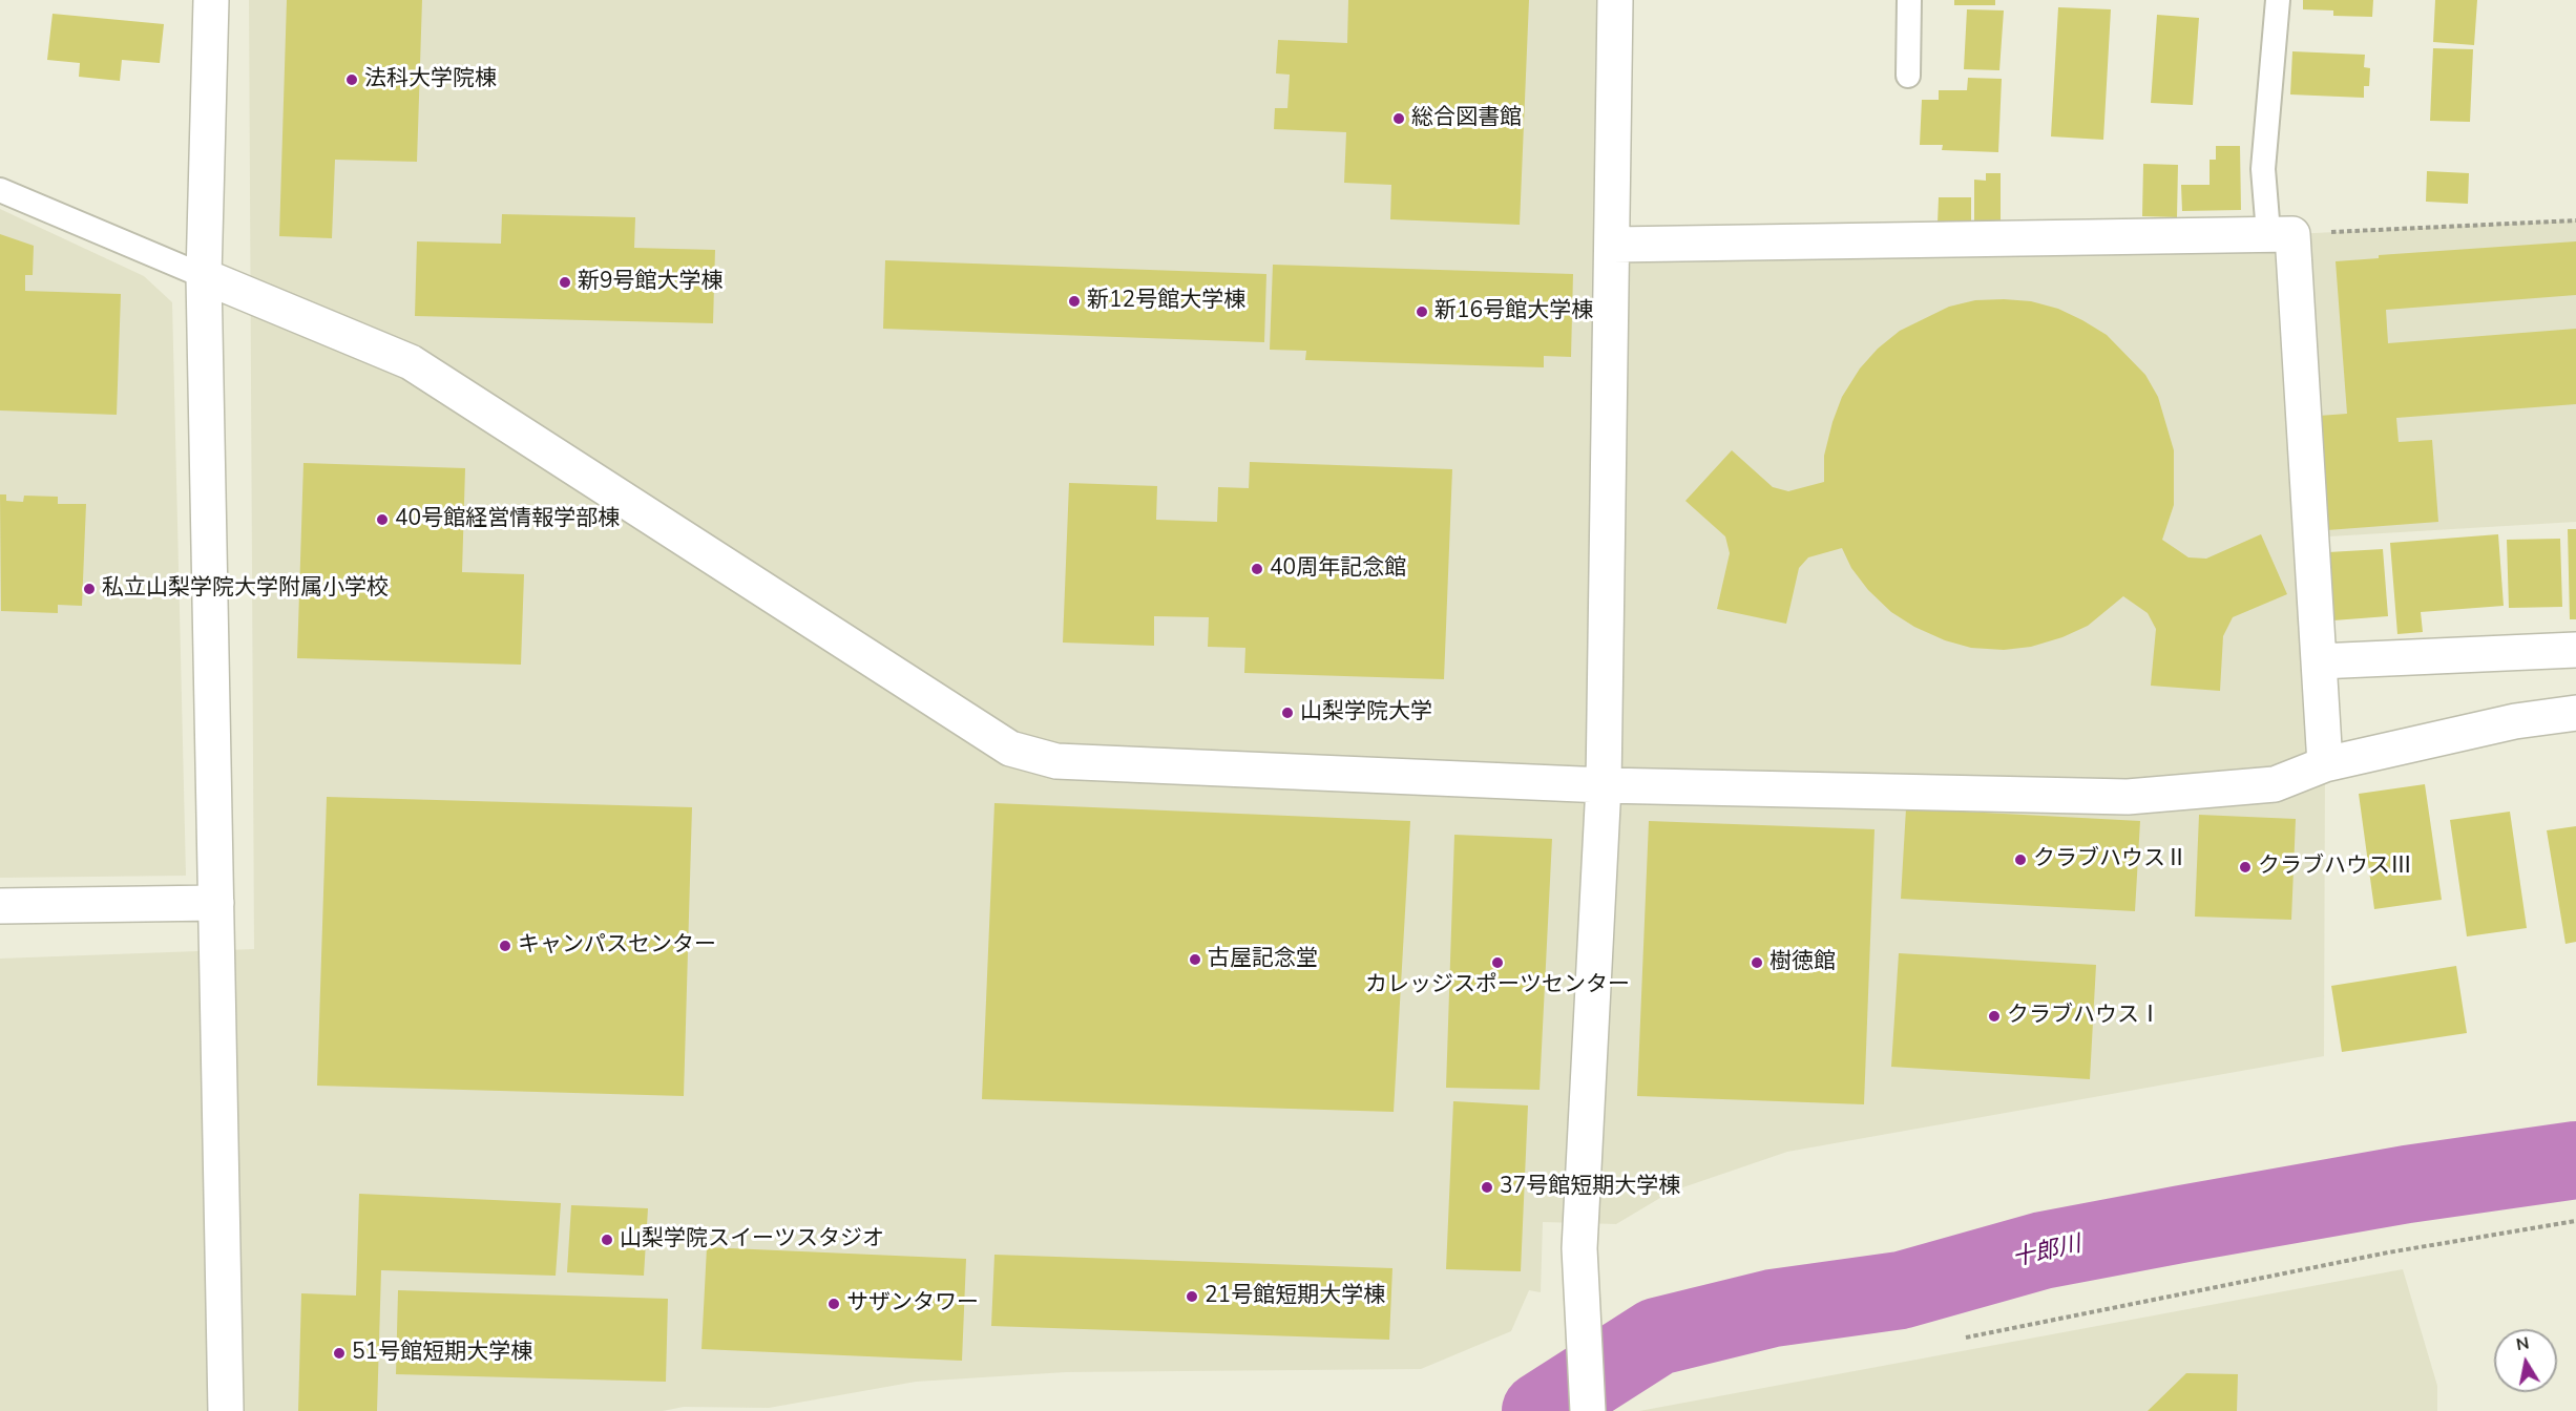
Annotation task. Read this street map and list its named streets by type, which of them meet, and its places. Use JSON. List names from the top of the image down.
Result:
{
  "water": ["十郎川"],
  "places": [
    "法科大学院棟",
    "総合図書館",
    "新9号館大学棟",
    "新12号館大学棟",
    "新16号館大学棟",
    "40号館経営情報学部棟",
    "40周年記念館",
    "私立山梨学院大学附属小学校",
    "山梨学院大学",
    "クラブハウスⅡ",
    "クラブハウスⅢ",
    "キャンパスセンター",
    "古屋記念堂",
    "カレッジスポーツセンター",
    "樹徳館",
    "クラブハウスⅠ",
    "37号館短期大学棟",
    "山梨学院スイーツスタジオ",
    "21号館短期大学棟",
    "サザンタワー",
    "51号館短期大学棟"
  ],
  "north": "top"
}
